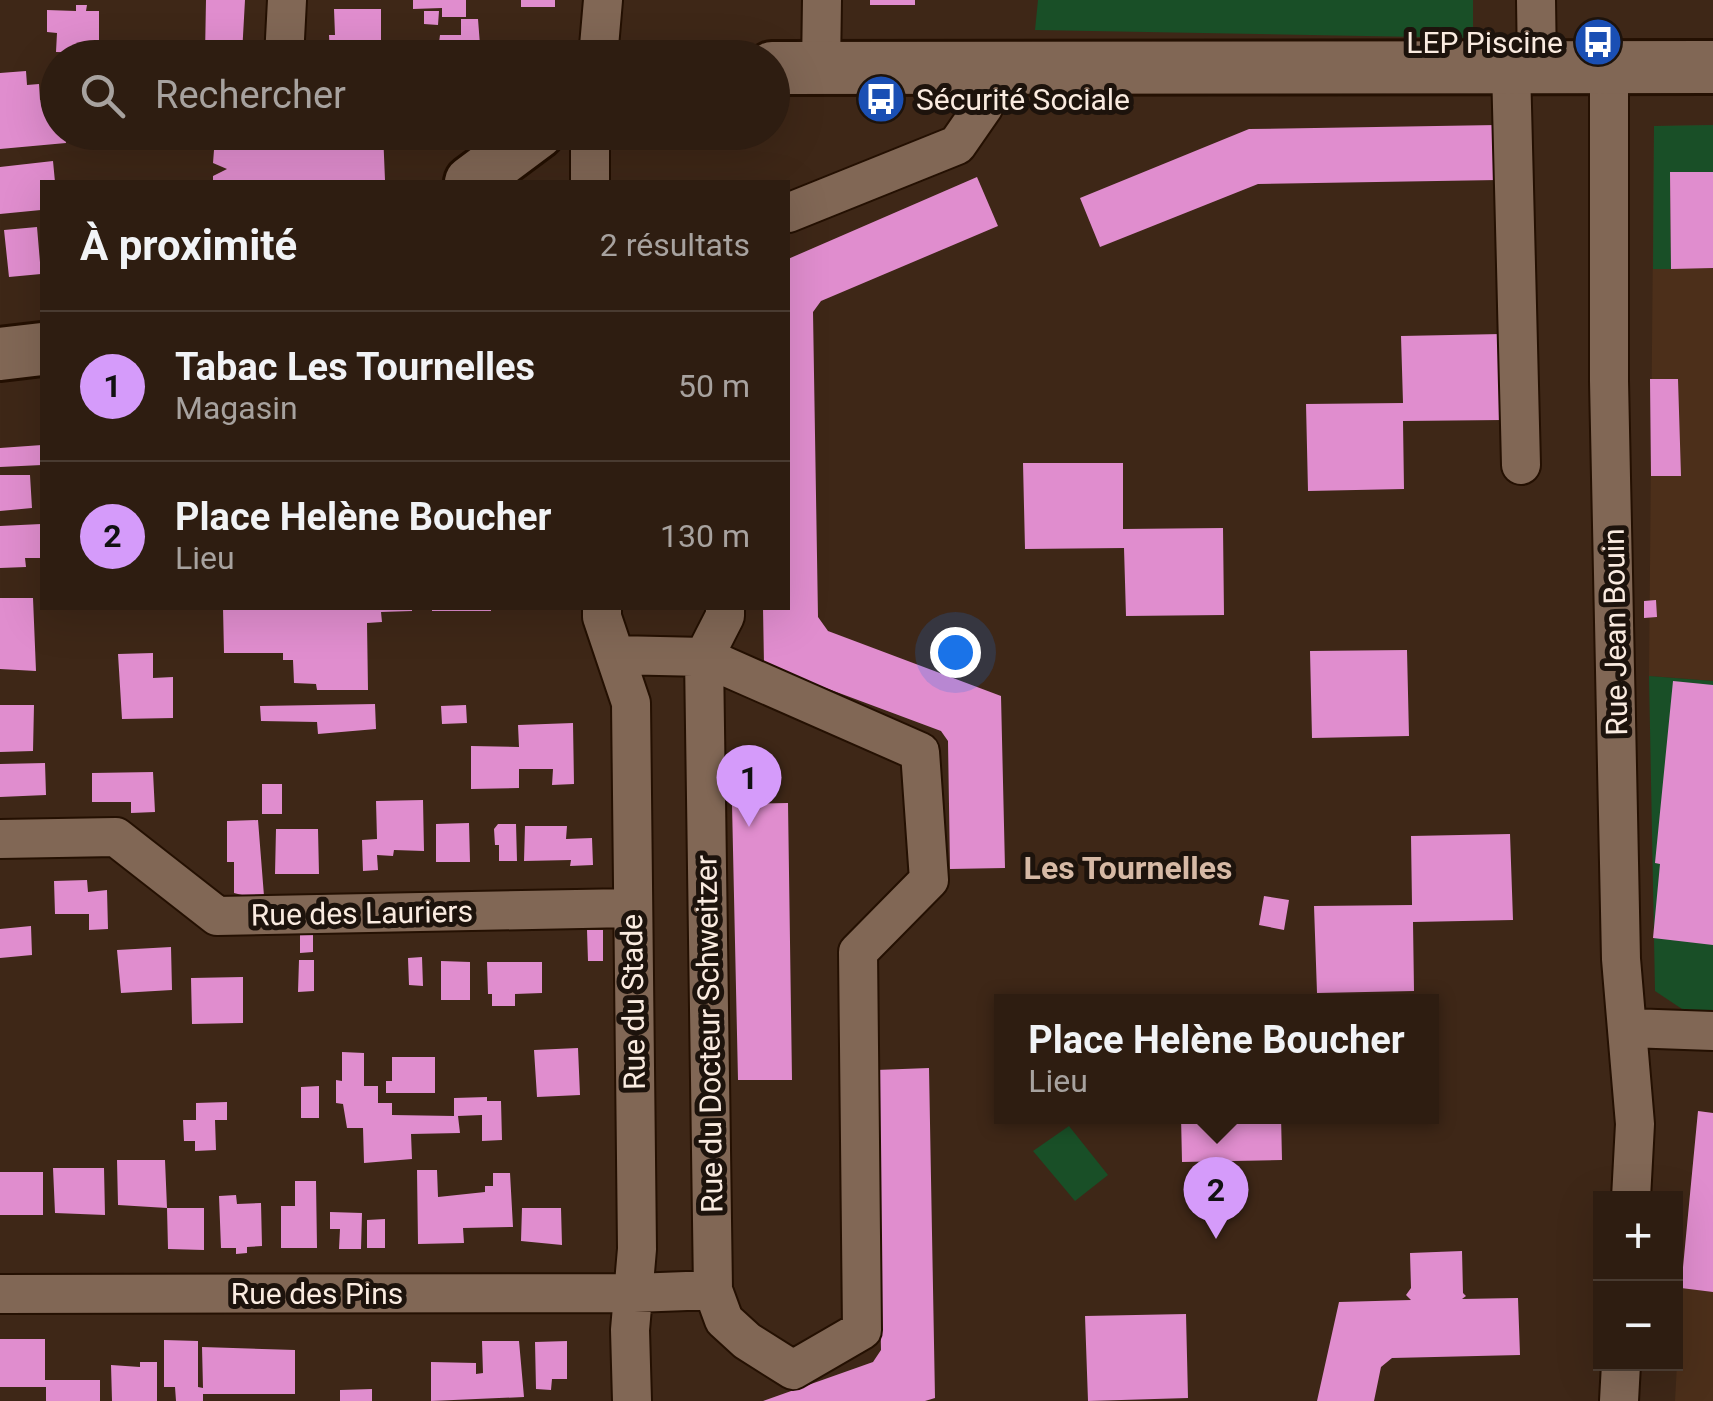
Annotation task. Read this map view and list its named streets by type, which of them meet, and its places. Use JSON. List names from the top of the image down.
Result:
{
  "streets": {
    "street": [
      "Rue Jean Bouin",
      "Rue des Lauriers",
      "Rue du Stade",
      "Rue du Docteur Schweitzer",
      "Rue des Pins"
    ]
  },
  "crossings": [
    ["Rue des Lauriers", "Rue du Stade"],
    ["Rue du Stade", "Rue des Pins"]
  ],
  "districts": ["Les Tournelles"],
  "places": {
    "bus stop": ["LEP Piscine", "Sécurité Sociale"]
  },
  "page": {
    "search": "Rechercher",
    "heading": ["À proximité", "2 résultats"],
    "list": [
      {
        "mark": "1",
        "name": "Tabac Les Tournelles",
        "note": "Magasin",
        "value": "50 m"
      },
      {
        "mark": "2",
        "name": "Place Helène Boucher",
        "note": "Lieu",
        "value": "130 m"
      }
    ],
    "pins": ["1", "2"],
    "popup": ["Place Helène Boucher", "Lieu"],
    "map_buttons": ["+", "−"]
  }
}
